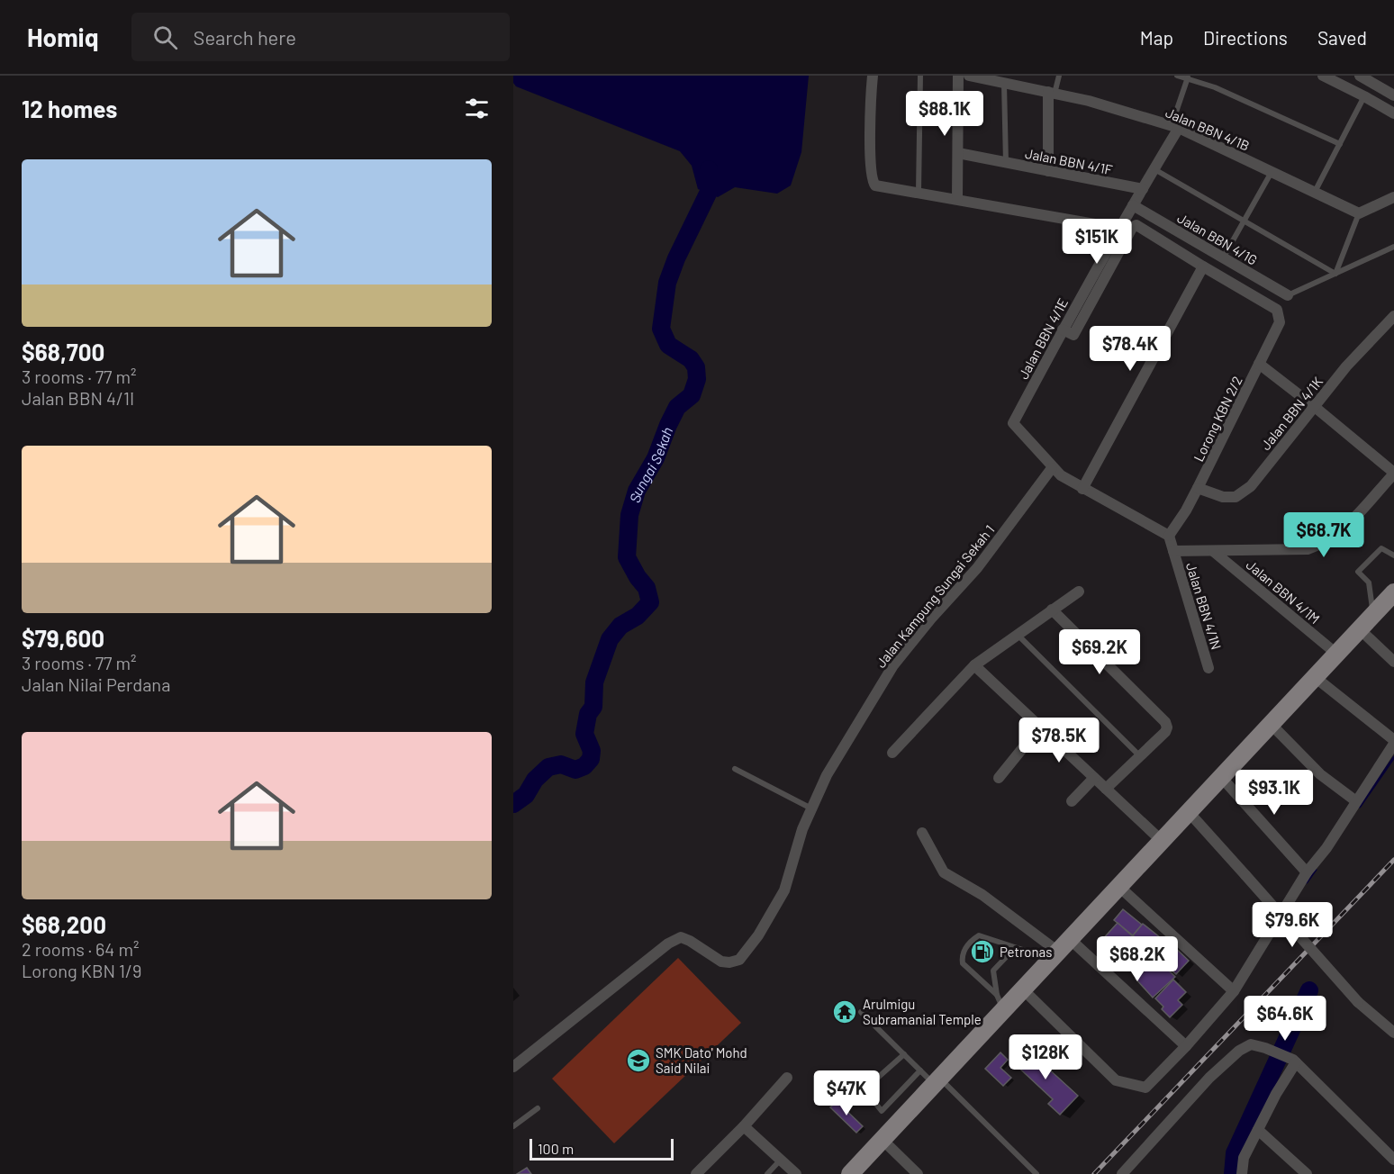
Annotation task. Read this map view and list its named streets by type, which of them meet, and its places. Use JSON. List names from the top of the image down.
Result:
{
  "streets": {
    "street": [
      "Jalan BBN 4/1B",
      "Jalan BBN 4/1F",
      "Jalan BBN 4/1G",
      "Jalan BBN 4/1E",
      "Jalan BBN 4/1K",
      "Lorong KBN 2/2",
      "Jalan BBN 4/1M",
      "Jalan Kampung Sungai Sekah 1",
      "Jalan BBN 4/1N"
    ]
  },
  "crossings": [
    ["Jalan BBN 4/1B", "Jalan BBN 4/1E"],
    ["Jalan BBN 4/1F", "Jalan BBN 4/1E"],
    ["Jalan BBN 4/1G", "Jalan BBN 4/1E"],
    ["Jalan BBN 4/1E", "Jalan Kampung Sungai Sekah 1"],
    ["Jalan BBN 4/1K", "Lorong KBN 2/2"]
  ],
  "water": ["Sungai Sekah"],
  "places": {
    "fuel station": ["Petronas"],
    "temple": ["Arulmigu Subramanial Temple"],
    "school or university": ["SMK Dato' Mohd Said Nilai"]
  },
  "scale_bar": "100 m",
  "page": {
    "header": "Homiq",
    "search": "Search here",
    "nav": ["Map", "Directions", "Saved"],
    "heading": "12 homes",
    "price": [
      "$88.1K",
      "$151K",
      "$78.4K",
      "$68.7K",
      "$69.2K",
      "$78.5K",
      "$93.1K",
      "$79.6K",
      "$68.2K",
      "$64.6K",
      "$128K",
      "$47K"
    ],
    "list": [
      {
        "name": "$68,700",
        "note": "3 rooms · 77 m² · Jalan BBN 4/1I"
      },
      {
        "name": "$79,600",
        "note": "3 rooms · 77 m² · Jalan Nilai Perdana"
      },
      {
        "name": "$68,200",
        "note": "2 rooms · 64 m² · Lorong KBN 1/9"
      }
    ],
    "scale": "100 m"
  }
}
